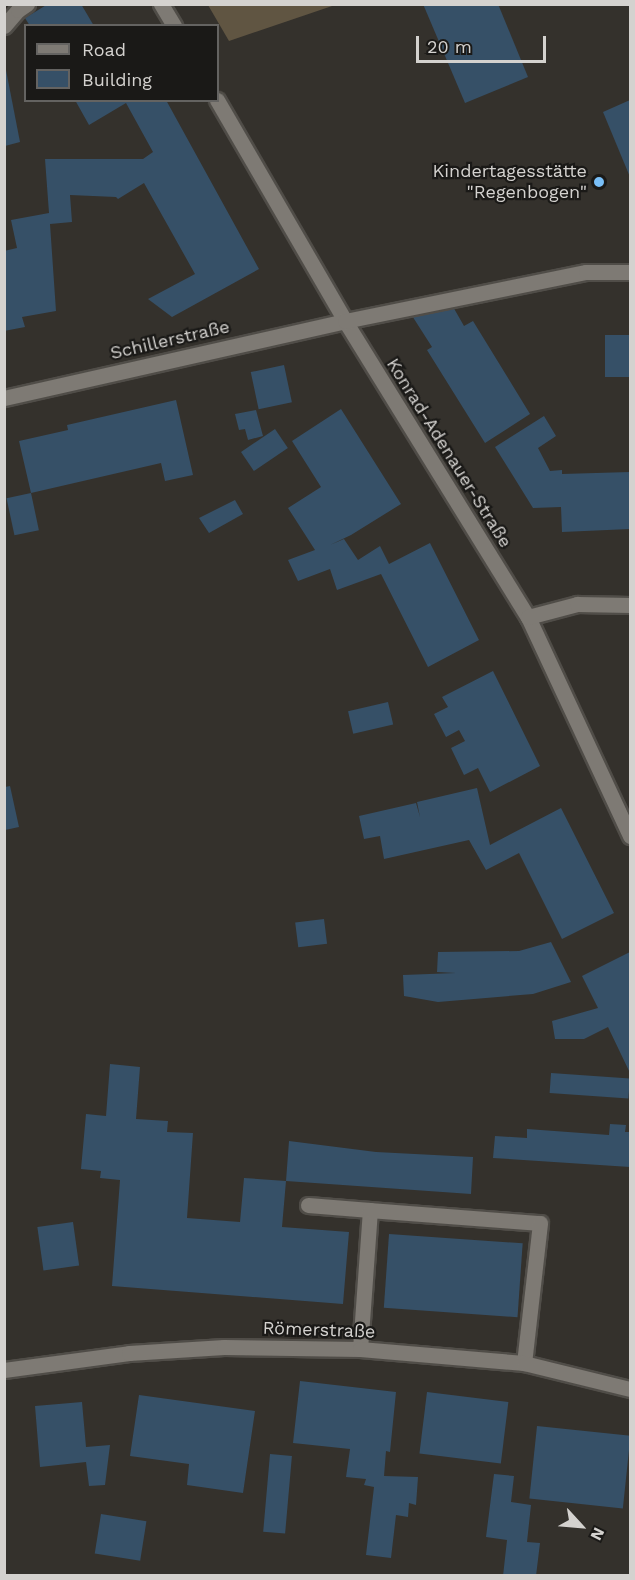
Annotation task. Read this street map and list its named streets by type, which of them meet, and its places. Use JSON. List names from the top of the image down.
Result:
{
  "streets": {
    "street": ["Schillerstraße", "Konrad-Adenauer-Straße", "Römerstraße"]
  },
  "crossings": [
    ["Schillerstraße", "Konrad-Adenauer-Straße"]
  ],
  "places": ["Kindertagesstätte \"Regenbogen\""],
  "legend": ["Road", "Building"],
  "scale_bar": "20 m",
  "north": "bottom right"
}
